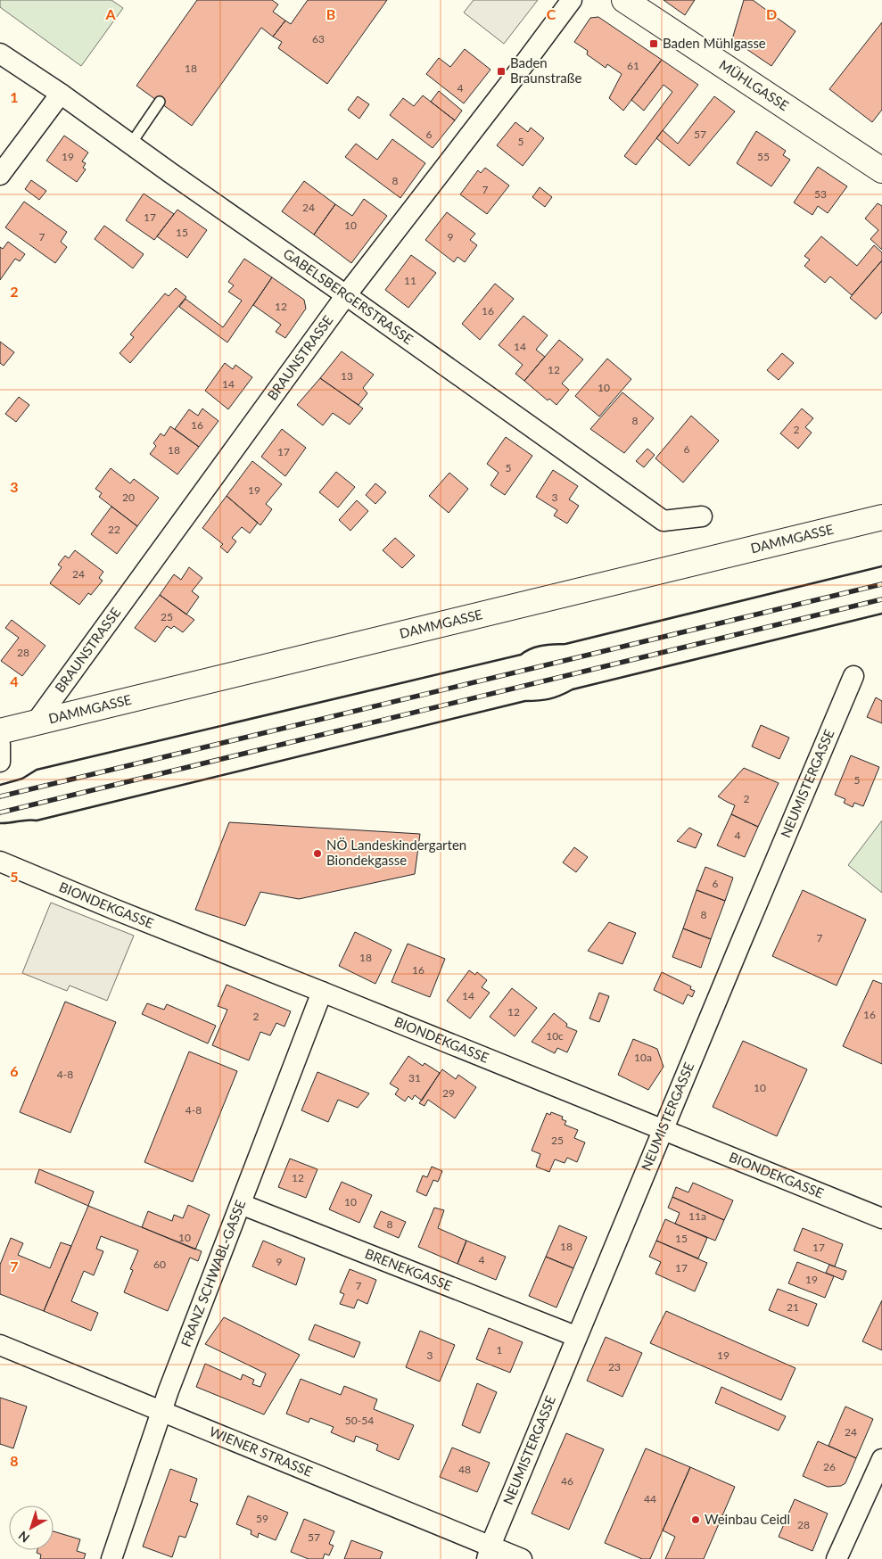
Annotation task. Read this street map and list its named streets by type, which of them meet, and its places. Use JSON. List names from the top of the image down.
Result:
{
  "streets": {
    "main road": ["MÜHLGASSE", "DAMMGASSE"],
    "street": [
      "GABELSBERGERSTRASSE",
      "BRAUNSTRASSE",
      "NEUMISTERGASSE",
      "BIONDEKGASSE",
      "BRENEKGASSE",
      "FRANZ SCHWABL-GASSE",
      "WIENER STRASSE"
    ]
  },
  "crossings": [
    ["GABELSBERGERSTRASSE", "BRAUNSTRASSE"],
    ["BRAUNSTRASSE", "DAMMGASSE"],
    ["NEUMISTERGASSE", "BIONDEKGASSE"],
    ["NEUMISTERGASSE", "BRENEKGASSE"],
    ["NEUMISTERGASSE", "WIENER STRASSE"],
    ["BIONDEKGASSE", "FRANZ SCHWABL-GASSE"],
    ["BRENEKGASSE", "FRANZ SCHWABL-GASSE"],
    ["FRANZ SCHWABL-GASSE", "WIENER STRASSE"]
  ],
  "places": {
    "transit": ["Baden Mühlgasse", "Baden Braunstraße"],
    "other": ["NÖ Landeskindergarten Biondekgasse", "Weinbau Ceidl"]
  },
  "house_numbers": [
    "63",
    "61",
    "18",
    "4",
    "6",
    "57",
    "5",
    "19",
    "55",
    "8",
    "7",
    "53",
    "24",
    "17",
    "10",
    "15",
    "7",
    "9",
    "11",
    "12",
    "16",
    "14",
    "12",
    "13",
    "14",
    "10",
    "8",
    "16",
    "2",
    "6",
    "18",
    "17",
    "5",
    "19",
    "20",
    "3",
    "22",
    "24",
    "25",
    "28",
    "5",
    "2",
    "4",
    "6",
    "8",
    "7",
    "18",
    "16",
    "14",
    "12",
    "16",
    "2",
    "10c",
    "10a",
    "4-8",
    "31",
    "10",
    "29",
    "4-8",
    "25",
    "12",
    "10",
    "11a",
    "8",
    "10",
    "15",
    "18",
    "17",
    "4",
    "9",
    "60",
    "17",
    "19",
    "7",
    "21",
    "1",
    "3",
    "19",
    "23",
    "50-54",
    "24",
    "26",
    "48",
    "46",
    "44",
    "59",
    "28",
    "57"
  ],
  "north": "bottom left",
  "grid": {
    "columns": [
      "A",
      "B",
      "C",
      "D"
    ],
    "rows": [
      "1",
      "2",
      "3",
      "4",
      "5",
      "6",
      "7",
      "8"
    ]
  }
}
